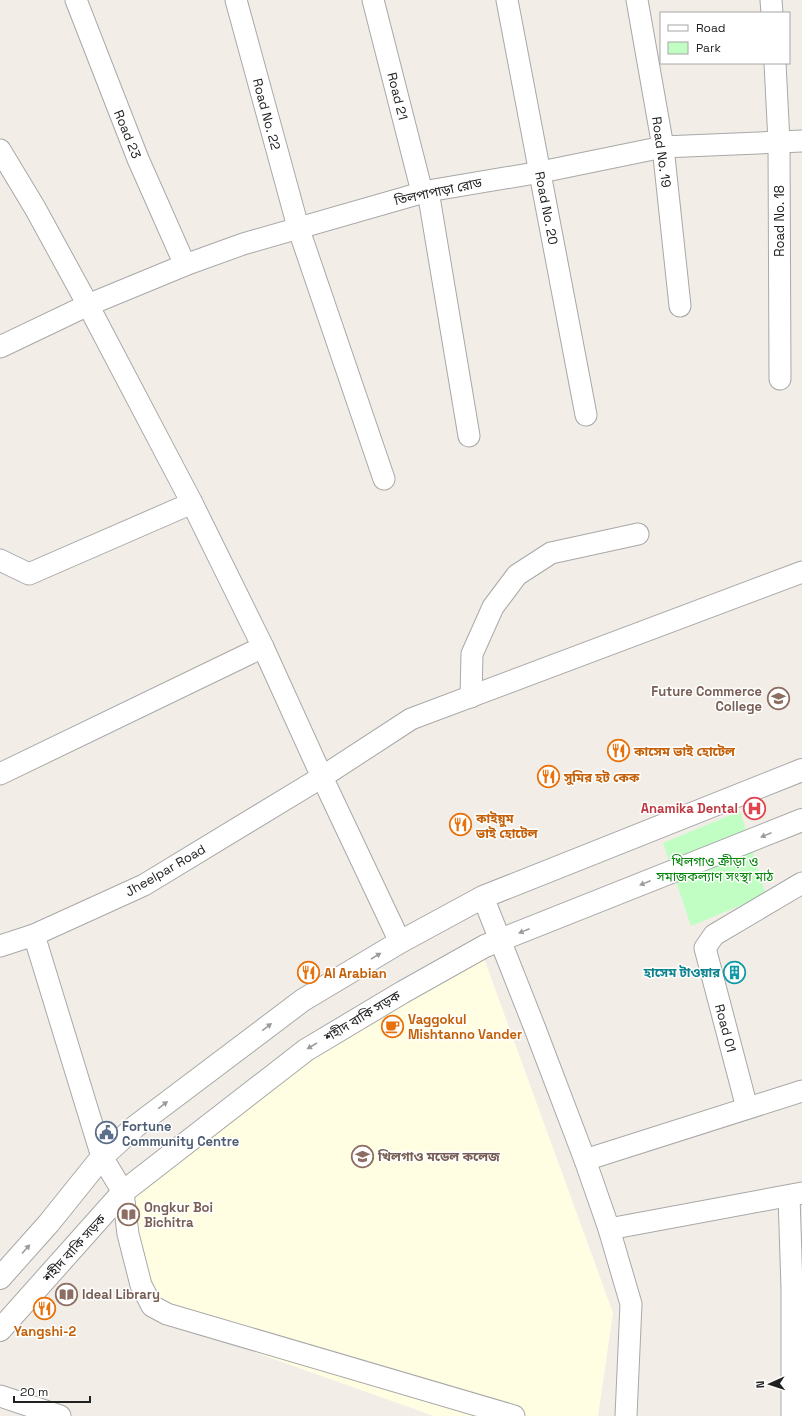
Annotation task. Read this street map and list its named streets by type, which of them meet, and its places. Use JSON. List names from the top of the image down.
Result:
{
  "streets": {
    "street": [
      "Road 21",
      "Road No. 22",
      "Road 23",
      "Road No. 19",
      "তিলপাপাড়া রোড",
      "Road No. 20",
      "Road No. 18",
      "Jheelpar Road",
      "শহীদ বাকি সড়ক",
      "Road 01"
    ]
  },
  "crossings": [
    ["Road 21", "তিলপাপাড়া রোড"],
    ["Road No. 22", "তিলপাপাড়া রোড"],
    ["Road 23", "তিলপাপাড়া রোড"],
    ["Road No. 19", "তিলপাপাড়া রোড"],
    ["তিলপাপাড়া রোড", "Road No. 20"],
    ["তিলপাপাড়া রোড", "Road No. 18"]
  ],
  "parks": ["খিলগাও ক্রীড়া ও সমাজকল্যাণ সংস্থা মাঠ"],
  "places": {
    "school or university": ["Future Commerce College", "খিলগাও মডেল কলেজ"],
    "restaurant": [
      "কাসেম ভাই হোটেল",
      "সুমির হট কেক",
      "কাইয়ুম ভাই হোটেল",
      "Al Arabian",
      "Yangshi-2"
    ],
    "hospital": ["Anamika Dental"],
    "building": ["হাসেম টাওয়ার"],
    "cafe": ["Vaggokul Mishtanno Vander"],
    "public building": ["Fortune Community Centre"],
    "library": ["Ongkur Boi Bichitra", "Ideal Library"]
  },
  "legend": ["Road", "Park"],
  "scale_bar": "20 m",
  "north": "left"
}
